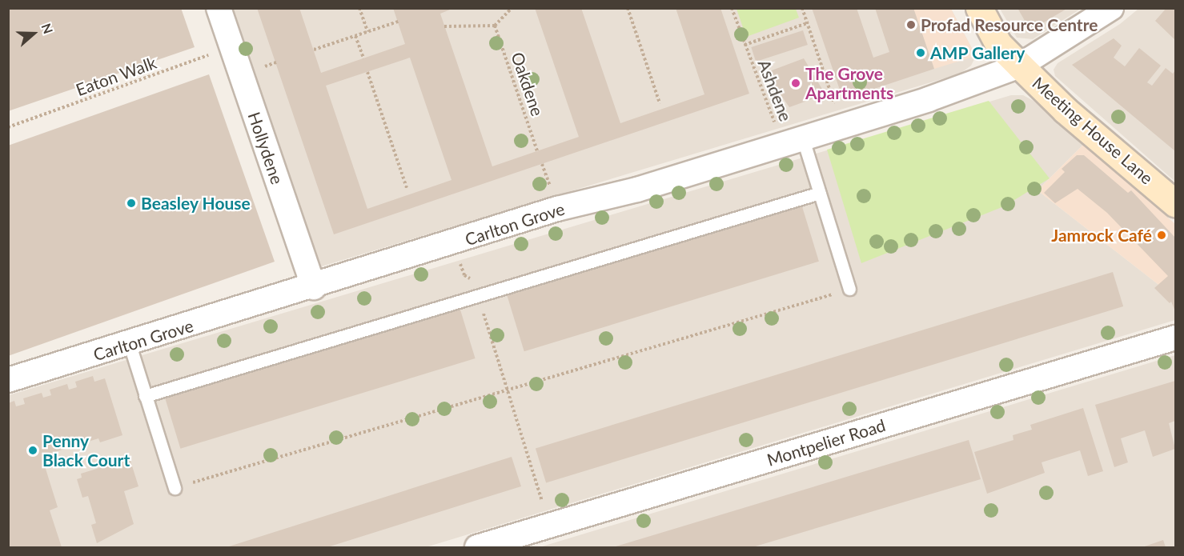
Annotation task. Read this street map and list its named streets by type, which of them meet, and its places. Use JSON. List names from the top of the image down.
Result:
{
  "streets": {
    "street": [
      "Meeting House Lane",
      "Hollydene",
      "Carlton Grove",
      "Montpelier Road"
    ],
    "path": ["Eaton Walk", "Oakdene", "Ashdene"]
  },
  "crossings": [
    ["Eaton Walk", "Hollydene"],
    ["Ashdene", "Carlton Grove"],
    ["Meeting House Lane", "Carlton Grove"],
    ["Hollydene", "Carlton Grove"]
  ],
  "places": [
    "Profad Resource Centre",
    "AMP Gallery",
    "The Grove Apartments",
    "Beasley House",
    "Jamrock Café",
    "Penny Black Court"
  ],
  "north": "right"
}
